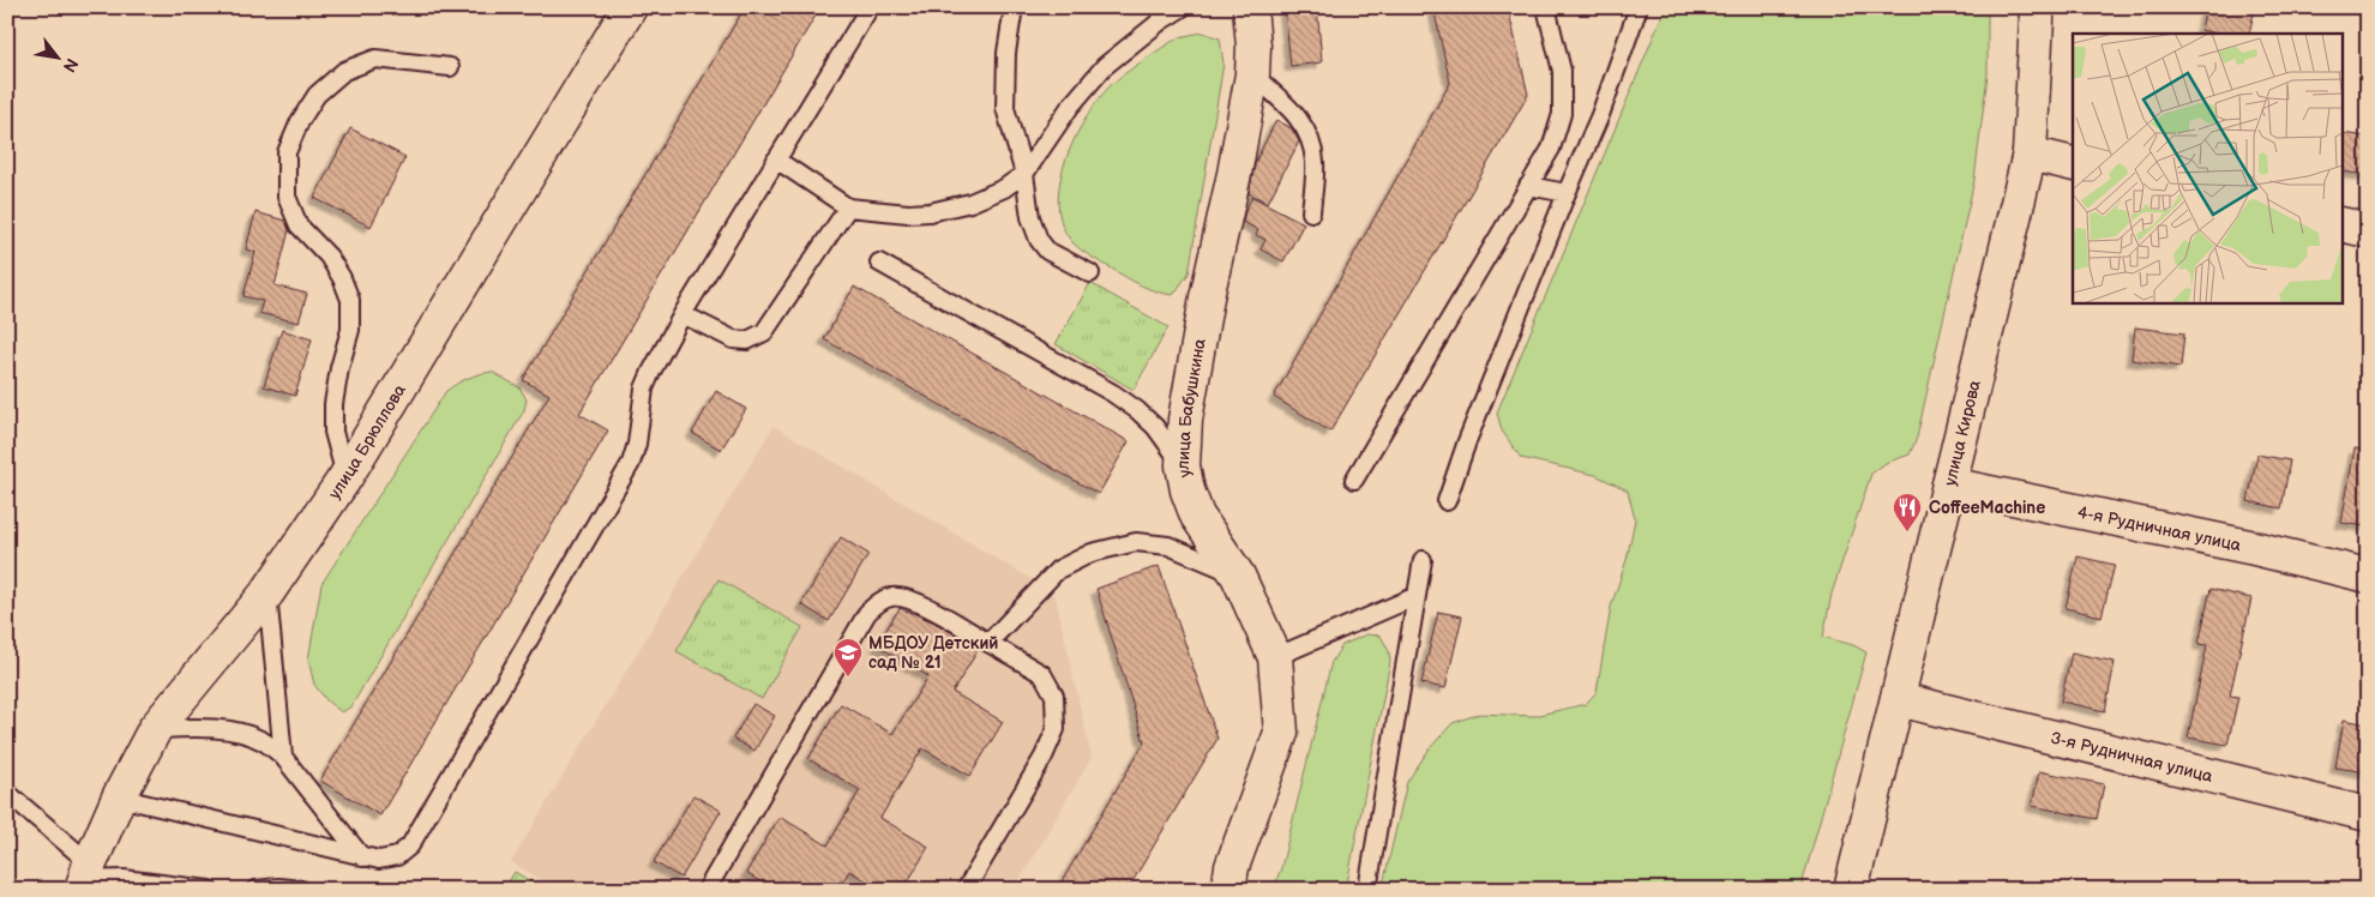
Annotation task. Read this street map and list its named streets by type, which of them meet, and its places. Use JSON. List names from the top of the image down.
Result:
{
  "streets": {
    "street": [
      "улица Бабушкина",
      "улица Кирова",
      "улица Брюллова",
      "4-я Рудничная улица",
      "3-я Рудничная улица"
    ]
  },
  "crossings": [
    ["улица Кирова", "4-я Рудничная улица"],
    ["улица Кирова", "3-я Рудничная улица"]
  ],
  "places": {
    "restaurant": ["CoffeeMachine"],
    "school or university": ["МБДОУ Детский сад № 21"]
  },
  "north": "bottom right"
}
